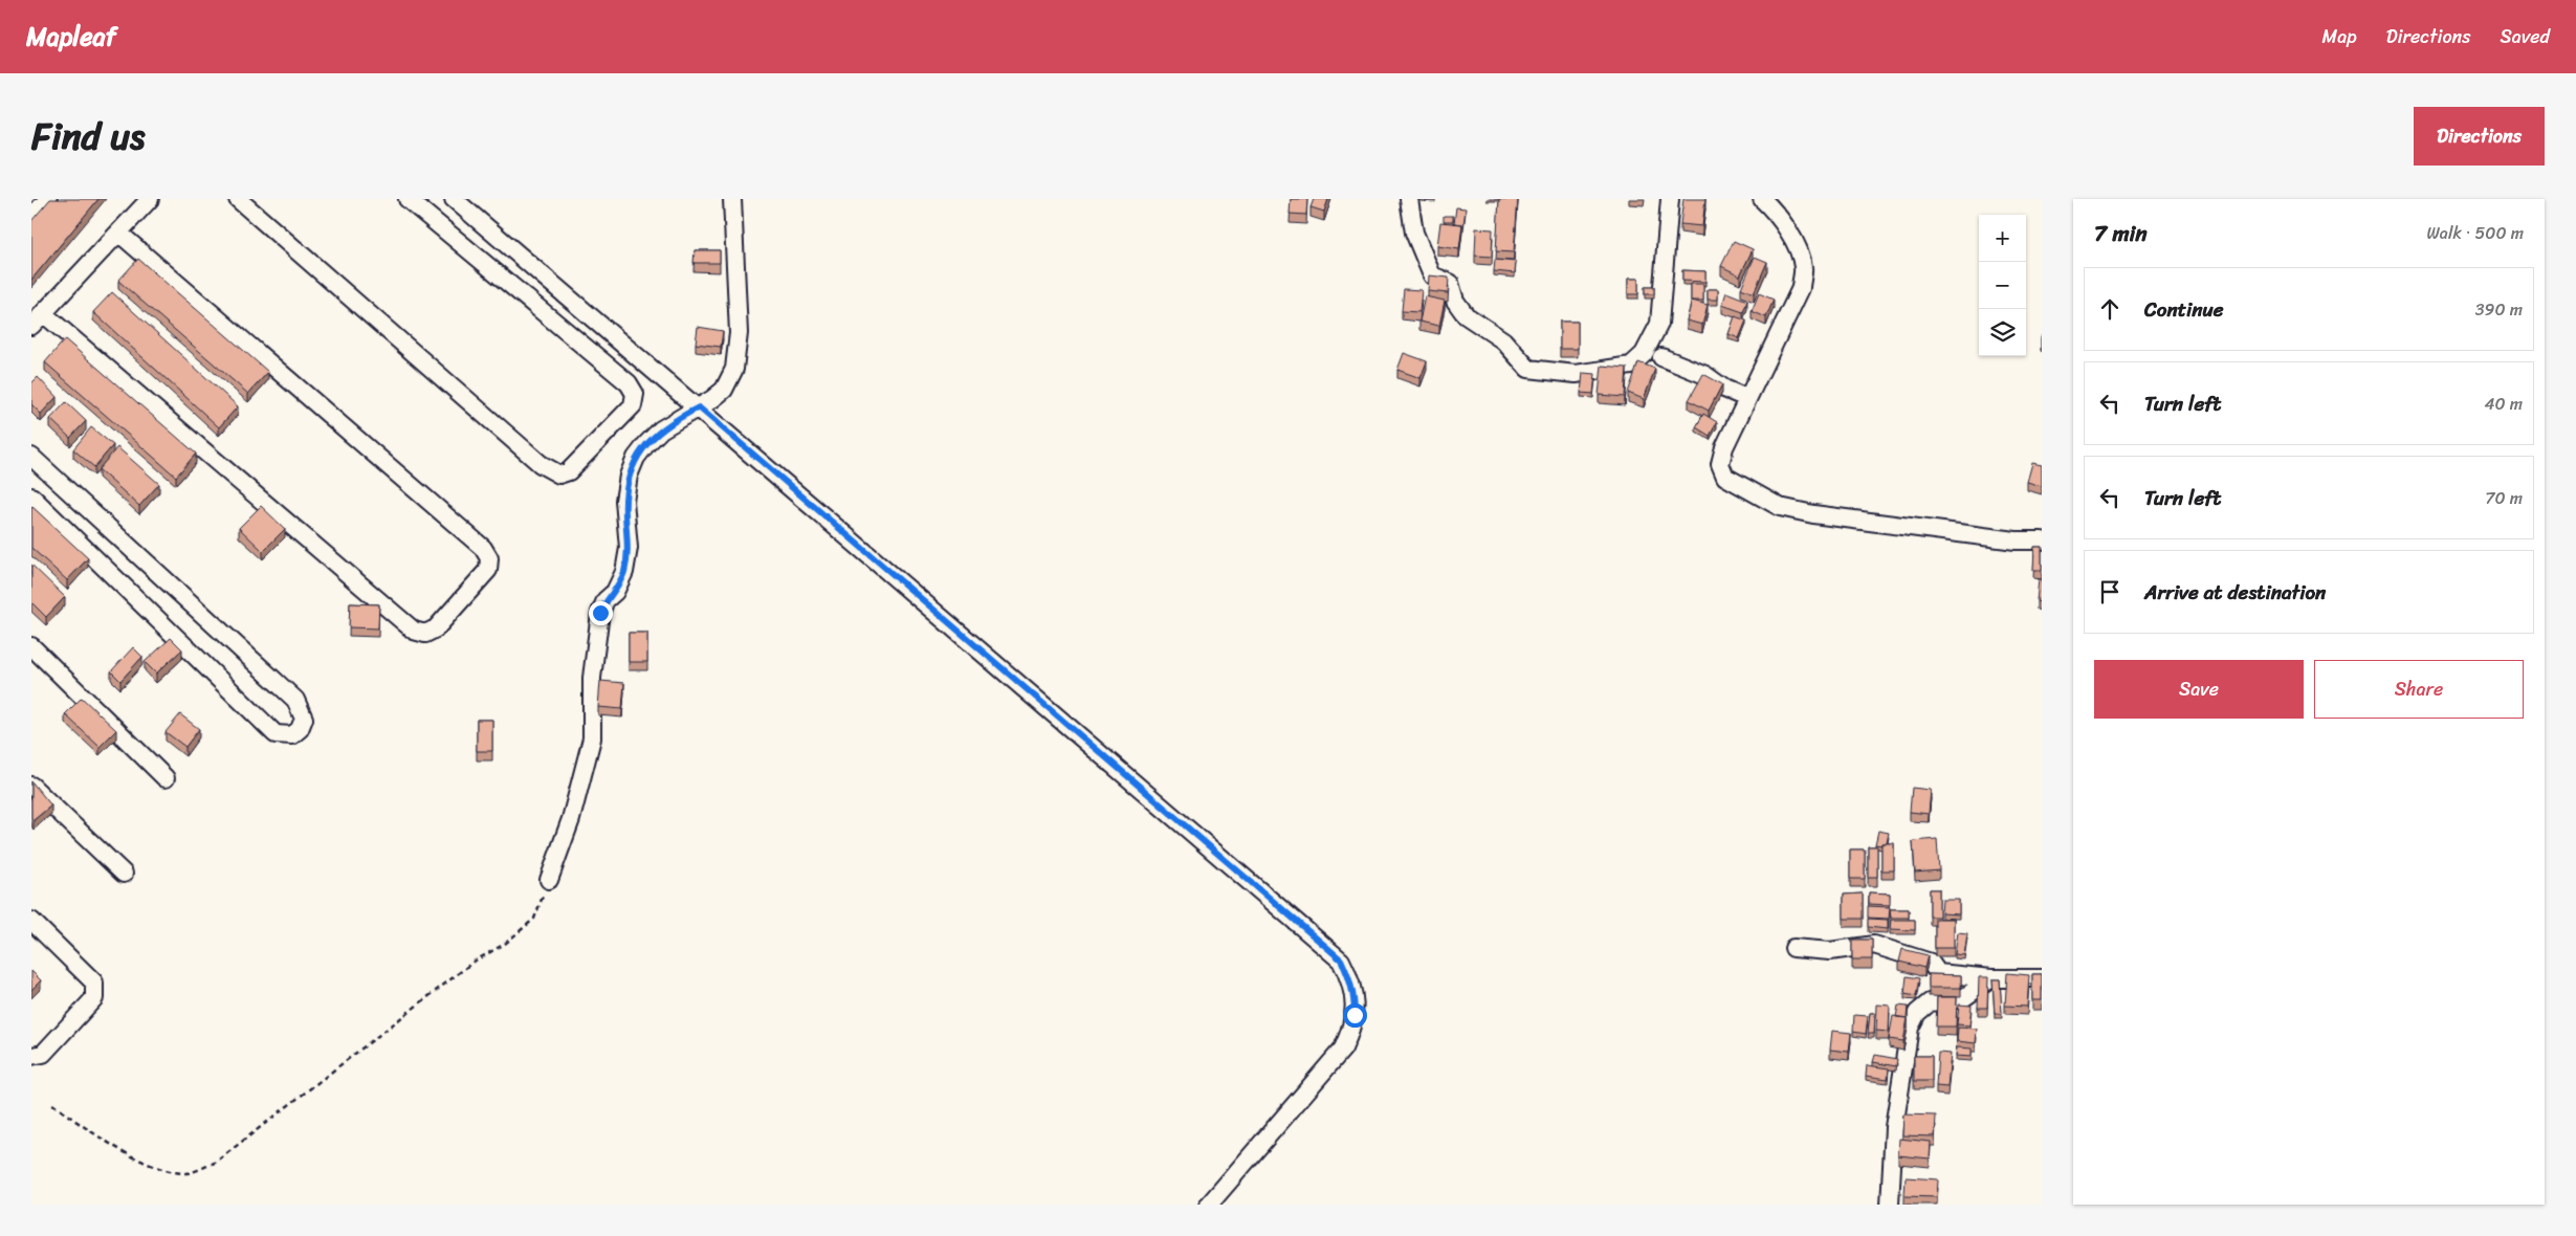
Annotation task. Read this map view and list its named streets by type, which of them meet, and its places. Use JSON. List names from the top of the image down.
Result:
{
  "page": {
    "header": "Mapleaf",
    "nav": ["Map", "Directions", "Saved"],
    "title": "Find us",
    "buttons": [
      "Directions",
      ["Save", "Share"]
    ],
    "heading": ["7 min", "Walk · 500 m"],
    "map_buttons": ["+", "−"],
    "list": [
      ["Continue", "390 m"],
      ["Turn left", "40 m"],
      ["Turn left", "70 m"],
      "Arrive at destination"
    ]
  }
}
